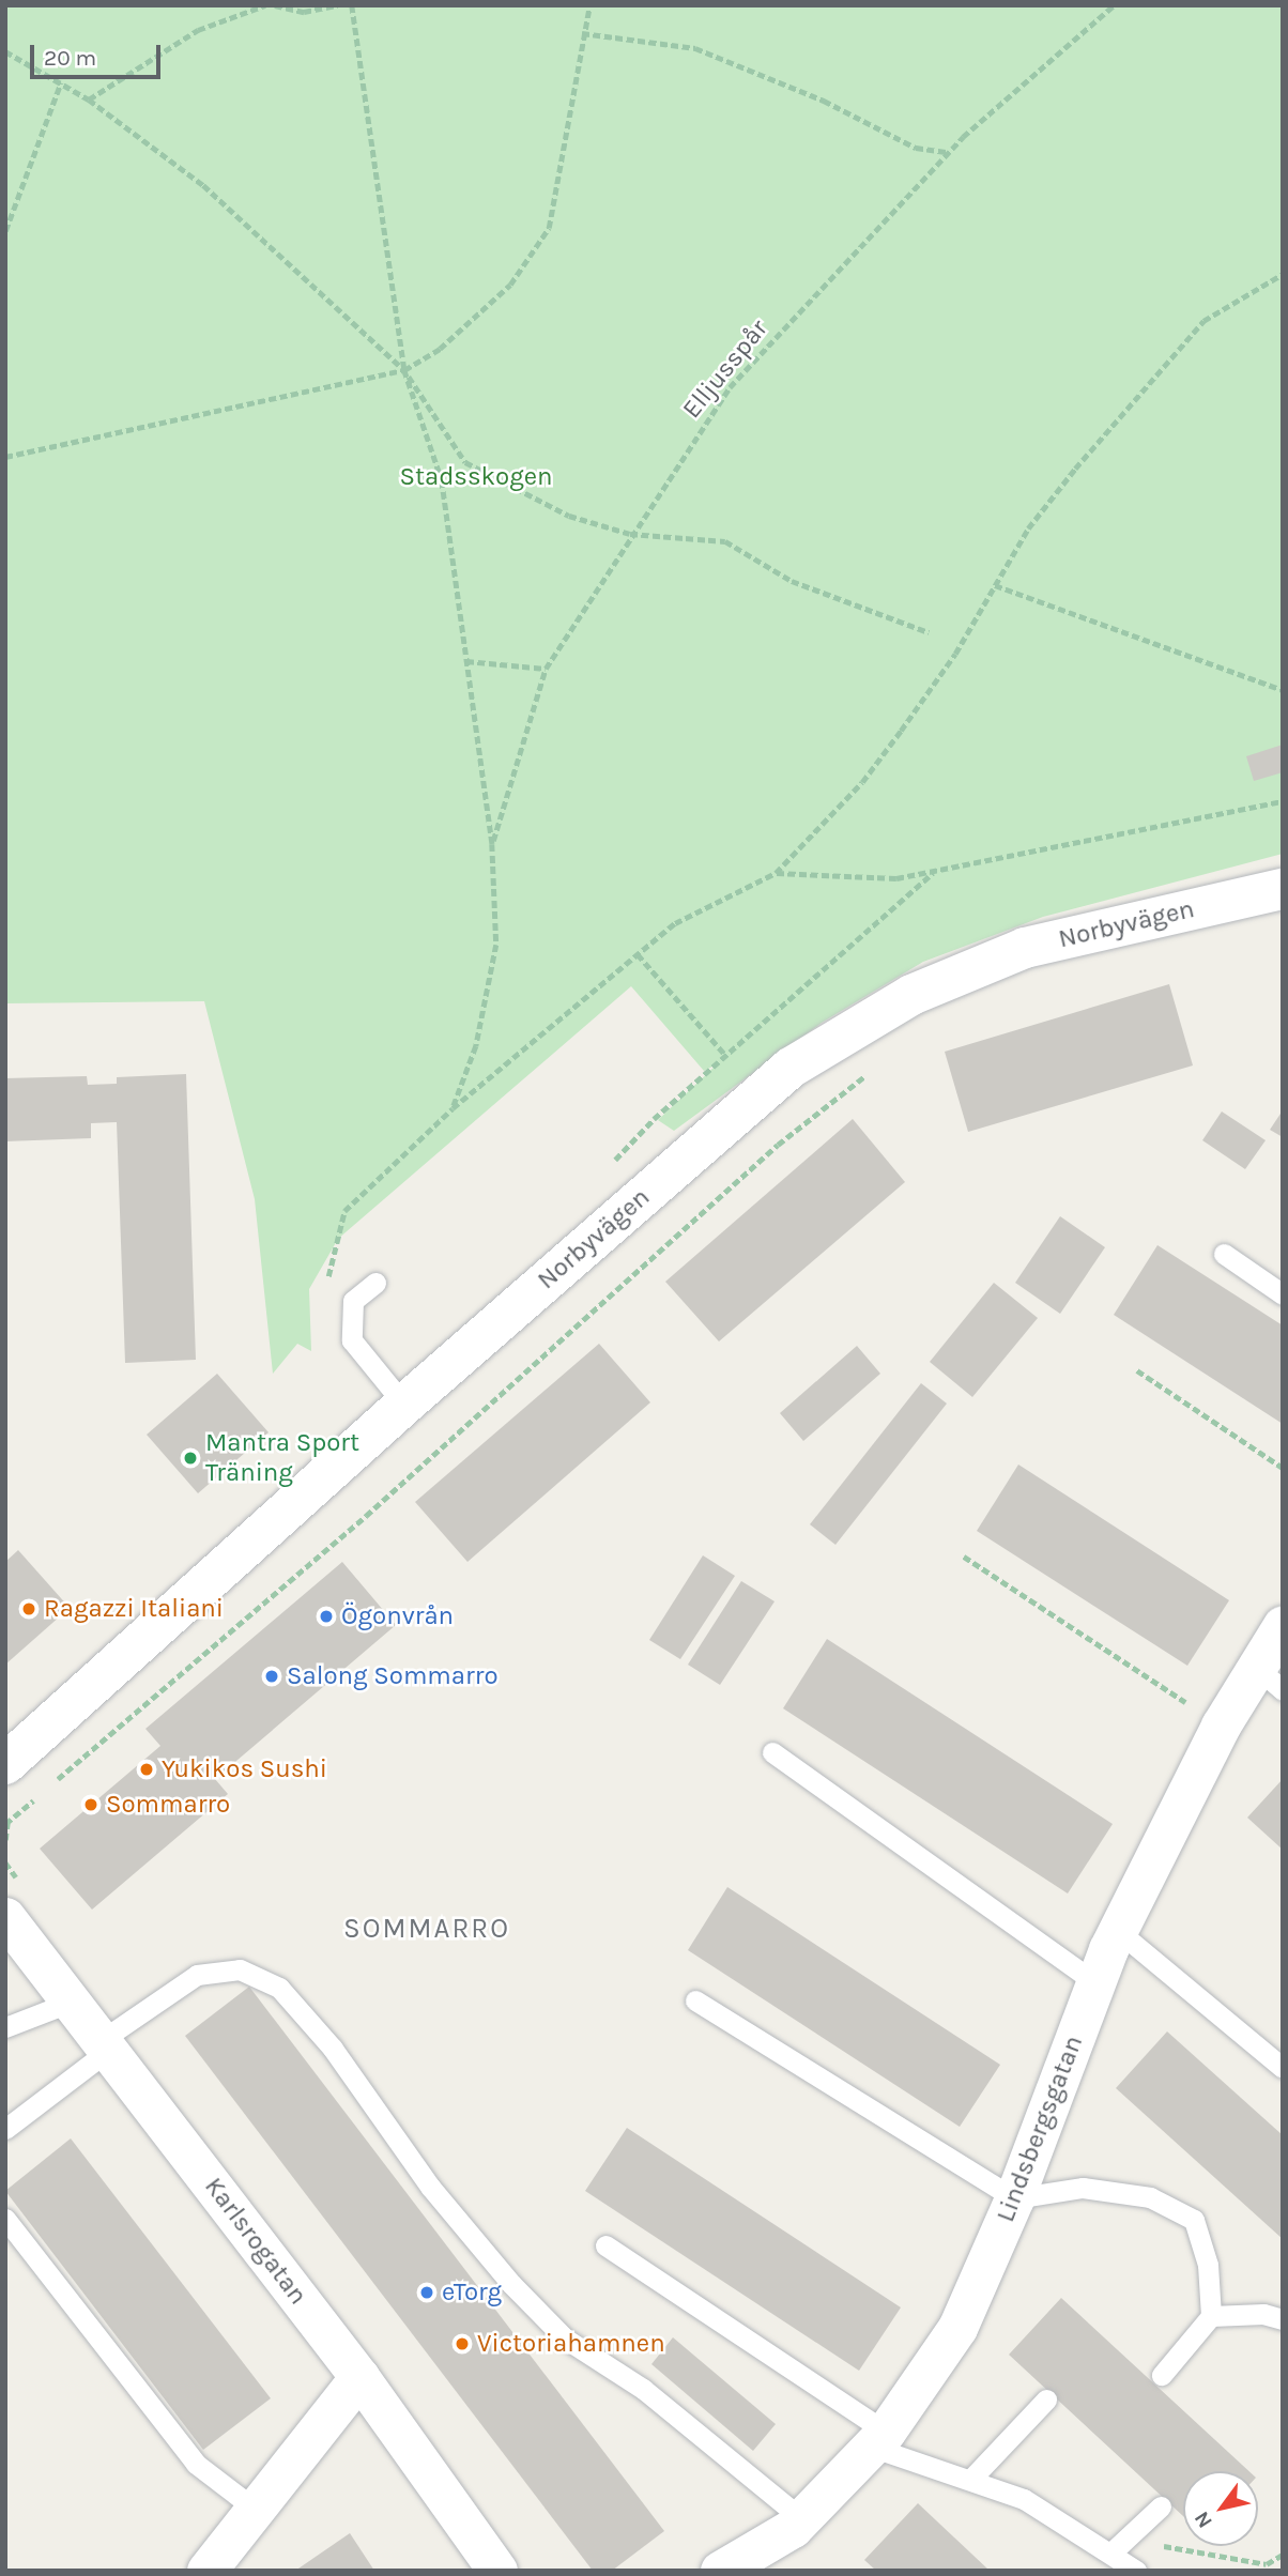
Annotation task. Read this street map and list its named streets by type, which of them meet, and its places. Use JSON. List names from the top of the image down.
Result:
{
  "streets": {
    "street": ["Norbyvägen", "Lindsbergsgatan", "Karlsrogatan"],
    "path": ["Elljusspår"]
  },
  "districts": ["SOMMARRO"],
  "parks": ["Stadsskogen"],
  "places": [
    "Mantra Sport Träning",
    "Ragazzi Italiani",
    "Ögonvrån",
    "Salong Sommarro",
    "Yukikos Sushi",
    "Sommarro",
    "eTorg",
    "Victoriahamnen"
  ],
  "scale_bar": "20 m",
  "north": "bottom left"
}
